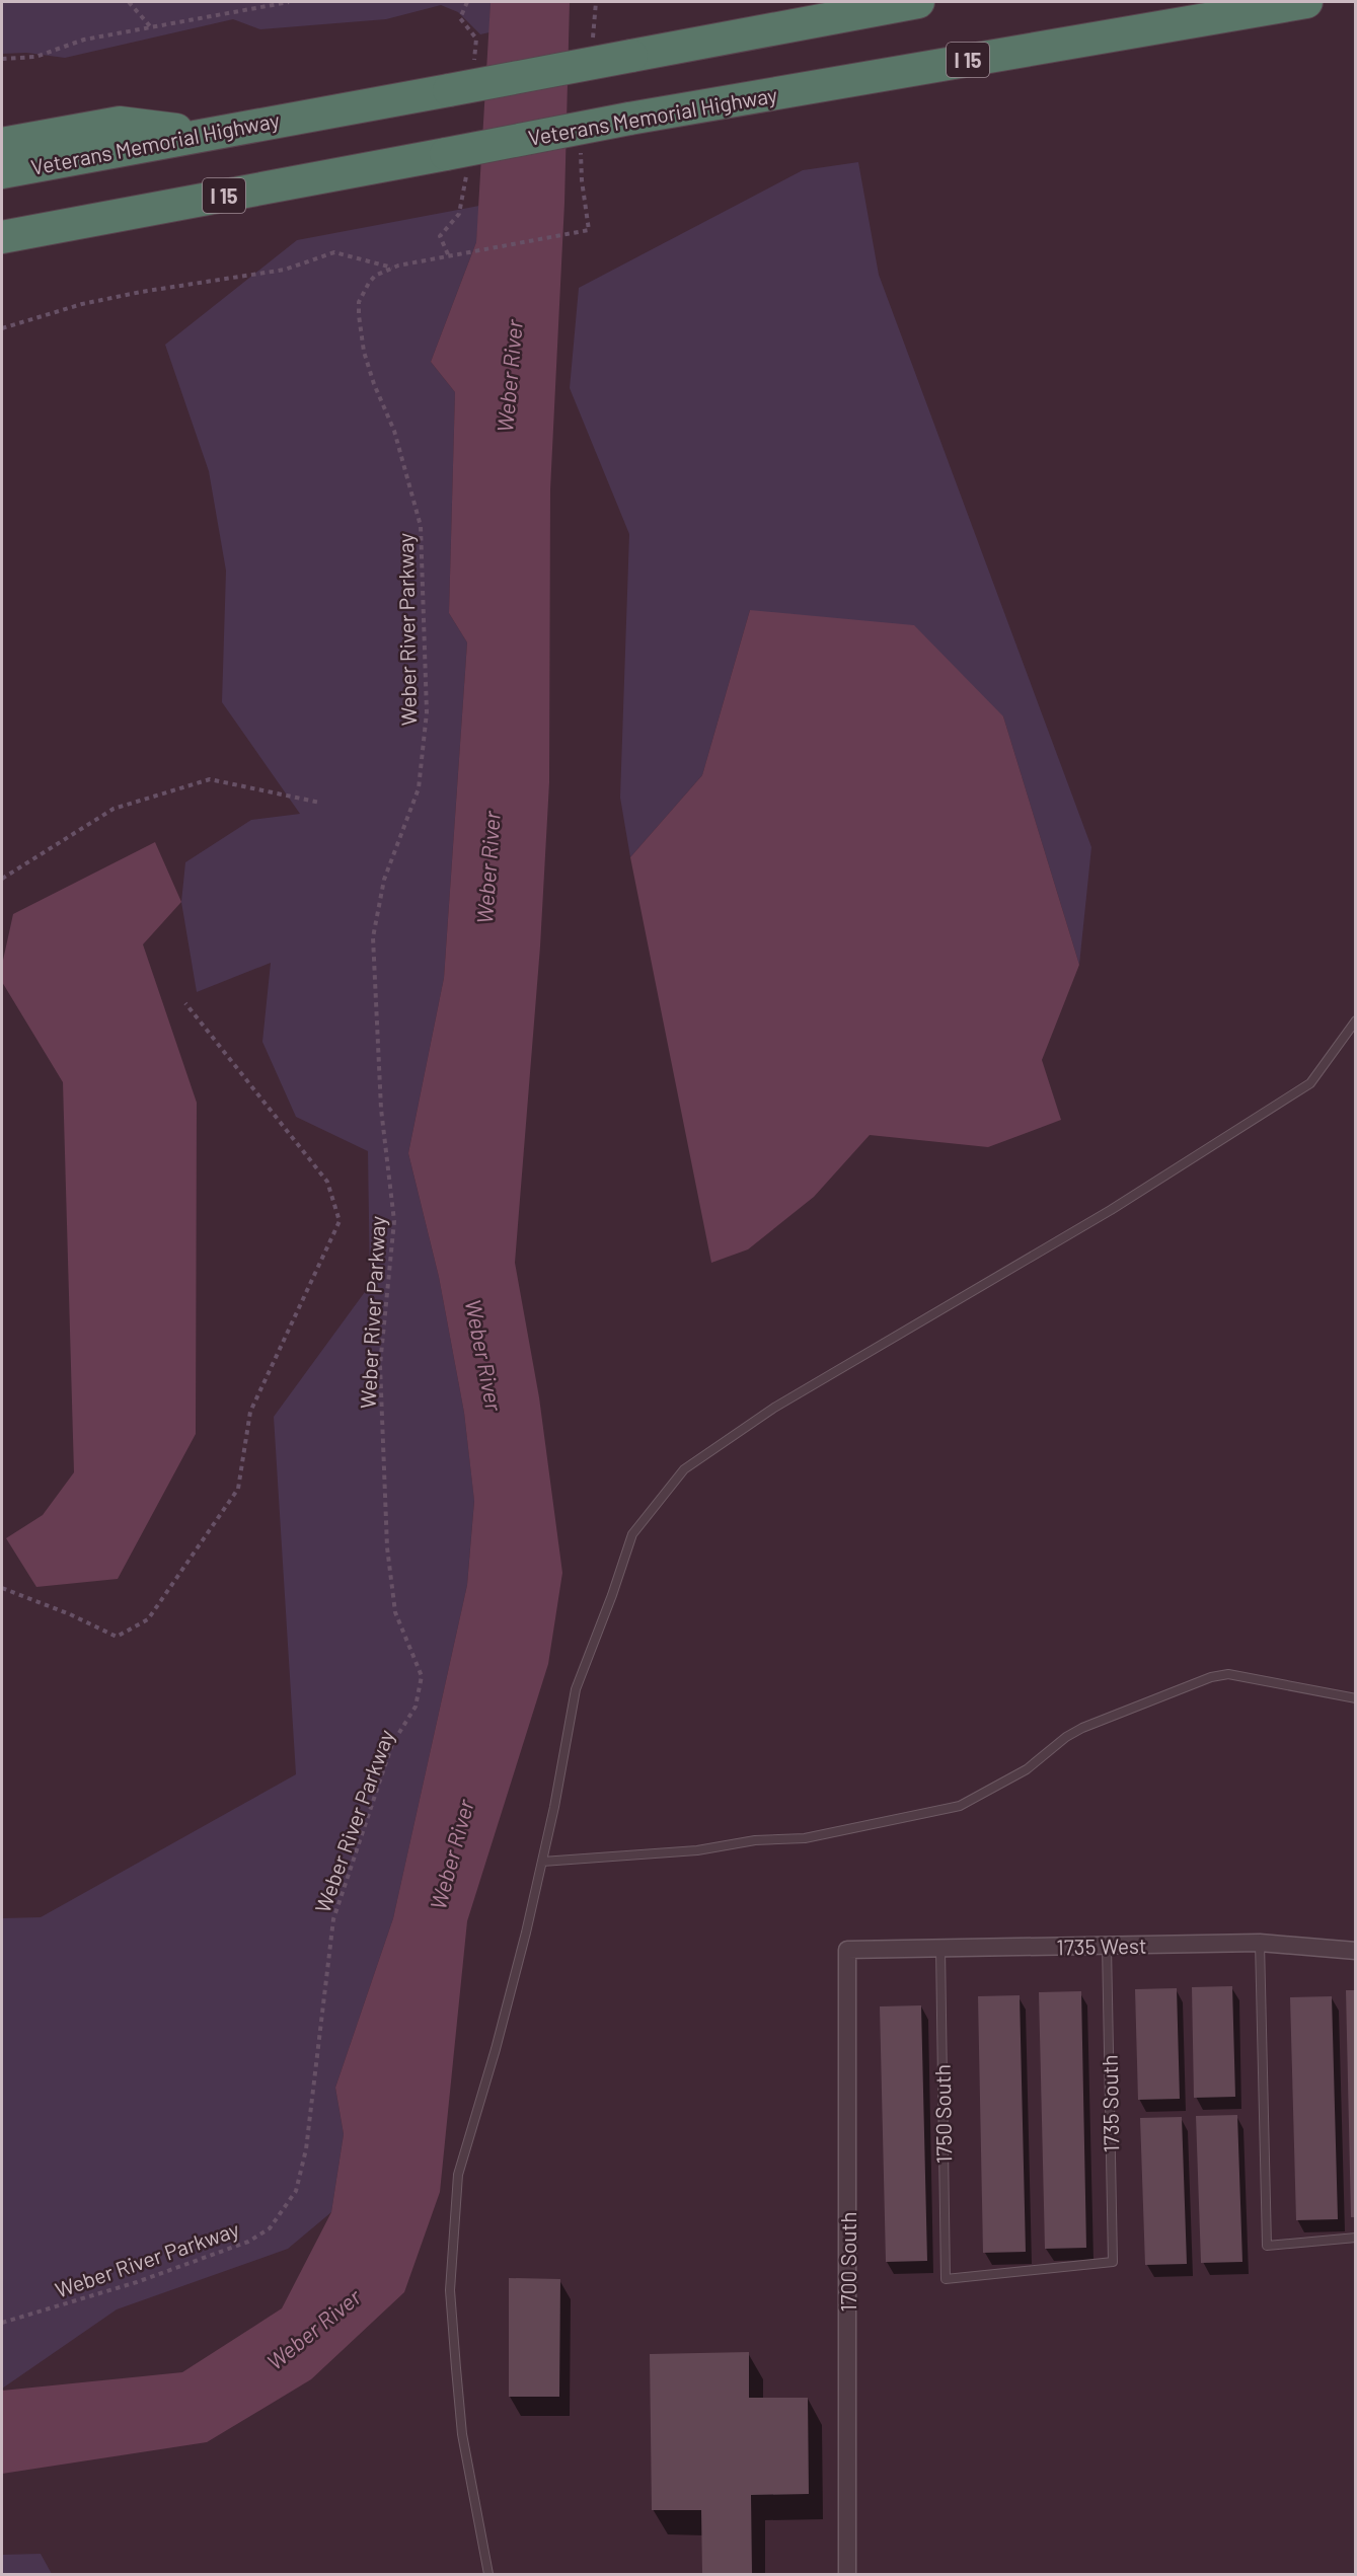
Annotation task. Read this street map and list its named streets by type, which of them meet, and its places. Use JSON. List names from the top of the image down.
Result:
{
  "streets": {
    "highway": ["I 15", "Veterans Memorial Highway"],
    "street": ["1735 West", "1700 South"],
    "lane": ["1735 South", "1750 South"],
    "path": ["Weber River Parkway"]
  },
  "crossings": [
    ["1735 West", "1735 South"],
    ["1735 West", "1750 South"],
    ["1735 West", "1700 South"],
    ["1735 South", "1750 South"]
  ],
  "water": ["Weber River"]
}
